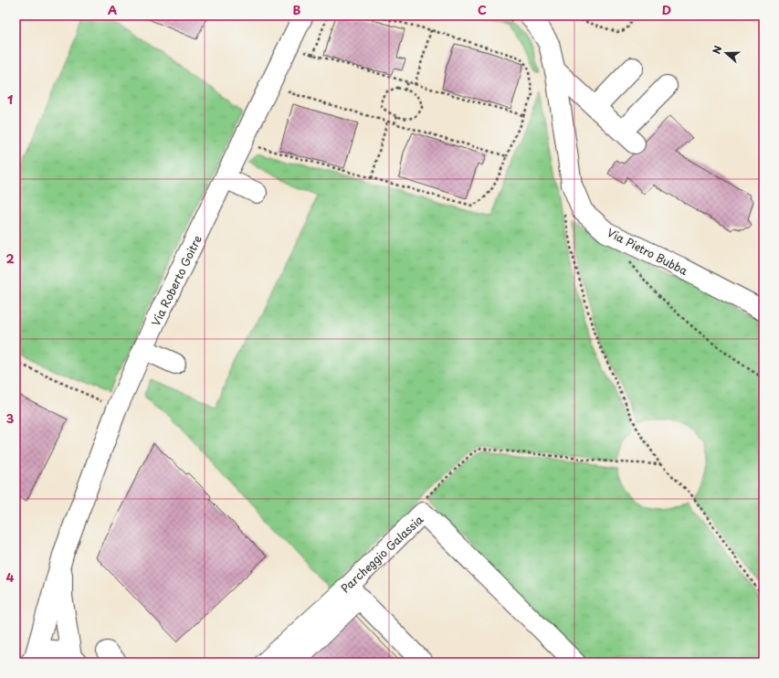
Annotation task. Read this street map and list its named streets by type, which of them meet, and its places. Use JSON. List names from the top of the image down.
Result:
{
  "streets": {
    "street": ["Via Pietro Bubba", "Via Roberto Goitre", "Parcheggio Galassia"]
  },
  "north": "left",
  "grid": {
    "columns": [
      "A",
      "B",
      "C",
      "D"
    ],
    "rows": [
      "1",
      "2",
      "3",
      "4"
    ]
  }
}
